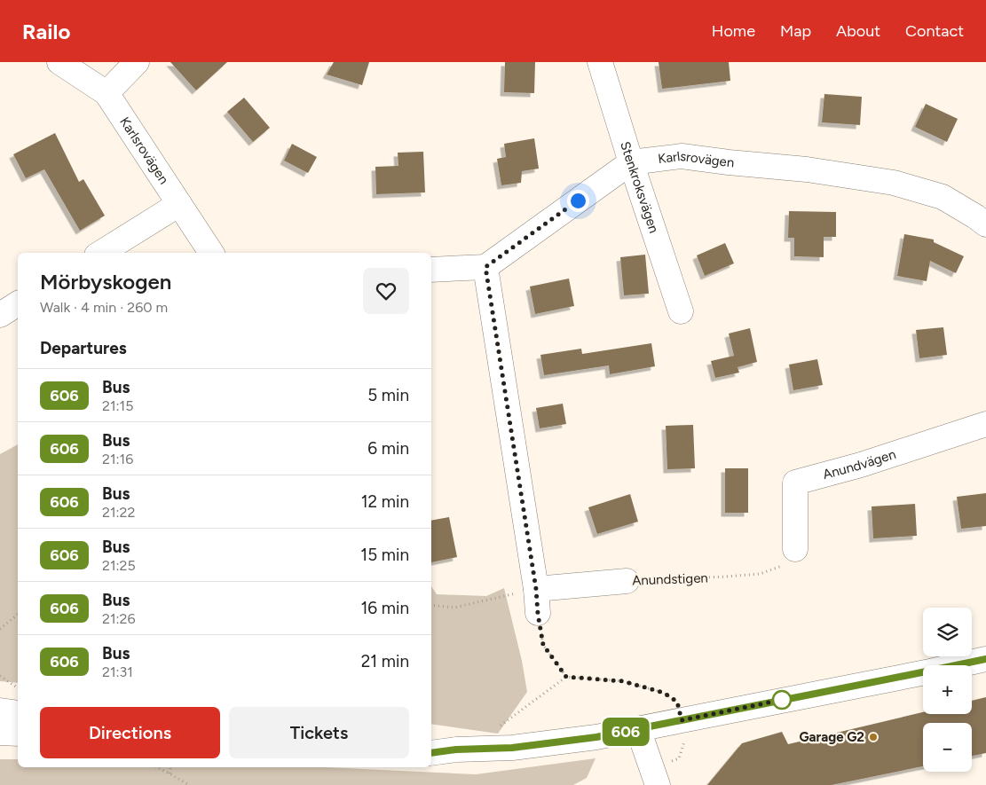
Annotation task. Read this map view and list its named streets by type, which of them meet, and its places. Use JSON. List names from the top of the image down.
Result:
{
  "streets": {
    "street": [
      "Karlsrovägen",
      "Stenkroksvägen",
      "Anundvägen",
      "Anundstigen"
    ]
  },
  "crossings": [
    ["Karlsrovägen", "Stenkroksvägen"],
    ["Anundvägen", "Anundstigen"]
  ],
  "places": ["Garage G2"],
  "lines": ["bus line 606"],
  "page": {
    "header": "Railo",
    "nav": [
      "Home",
      "Map",
      "About",
      "Contact"
    ],
    "on_map": "606",
    "heading": [
      ["Mörbyskogen", "Walk · 4 min · 260 m"],
      "Departures"
    ],
    "list": [
      {
        "mark": "606",
        "name": "Bus",
        "note": "21:15",
        "value": "5 min"
      },
      {
        "mark": "606",
        "name": "Bus",
        "note": "21:16",
        "value": "6 min"
      },
      {
        "mark": "606",
        "name": "Bus",
        "note": "21:22",
        "value": "12 min"
      },
      {
        "mark": "606",
        "name": "Bus",
        "note": "21:25",
        "value": "15 min"
      },
      {
        "mark": "606",
        "name": "Bus",
        "note": "21:26",
        "value": "16 min"
      },
      {
        "mark": "606",
        "name": "Bus",
        "note": "21:31",
        "value": "21 min"
      }
    ],
    "map_buttons": ["+", "−"],
    "buttons": ["Directions", "Tickets"]
  }
}
